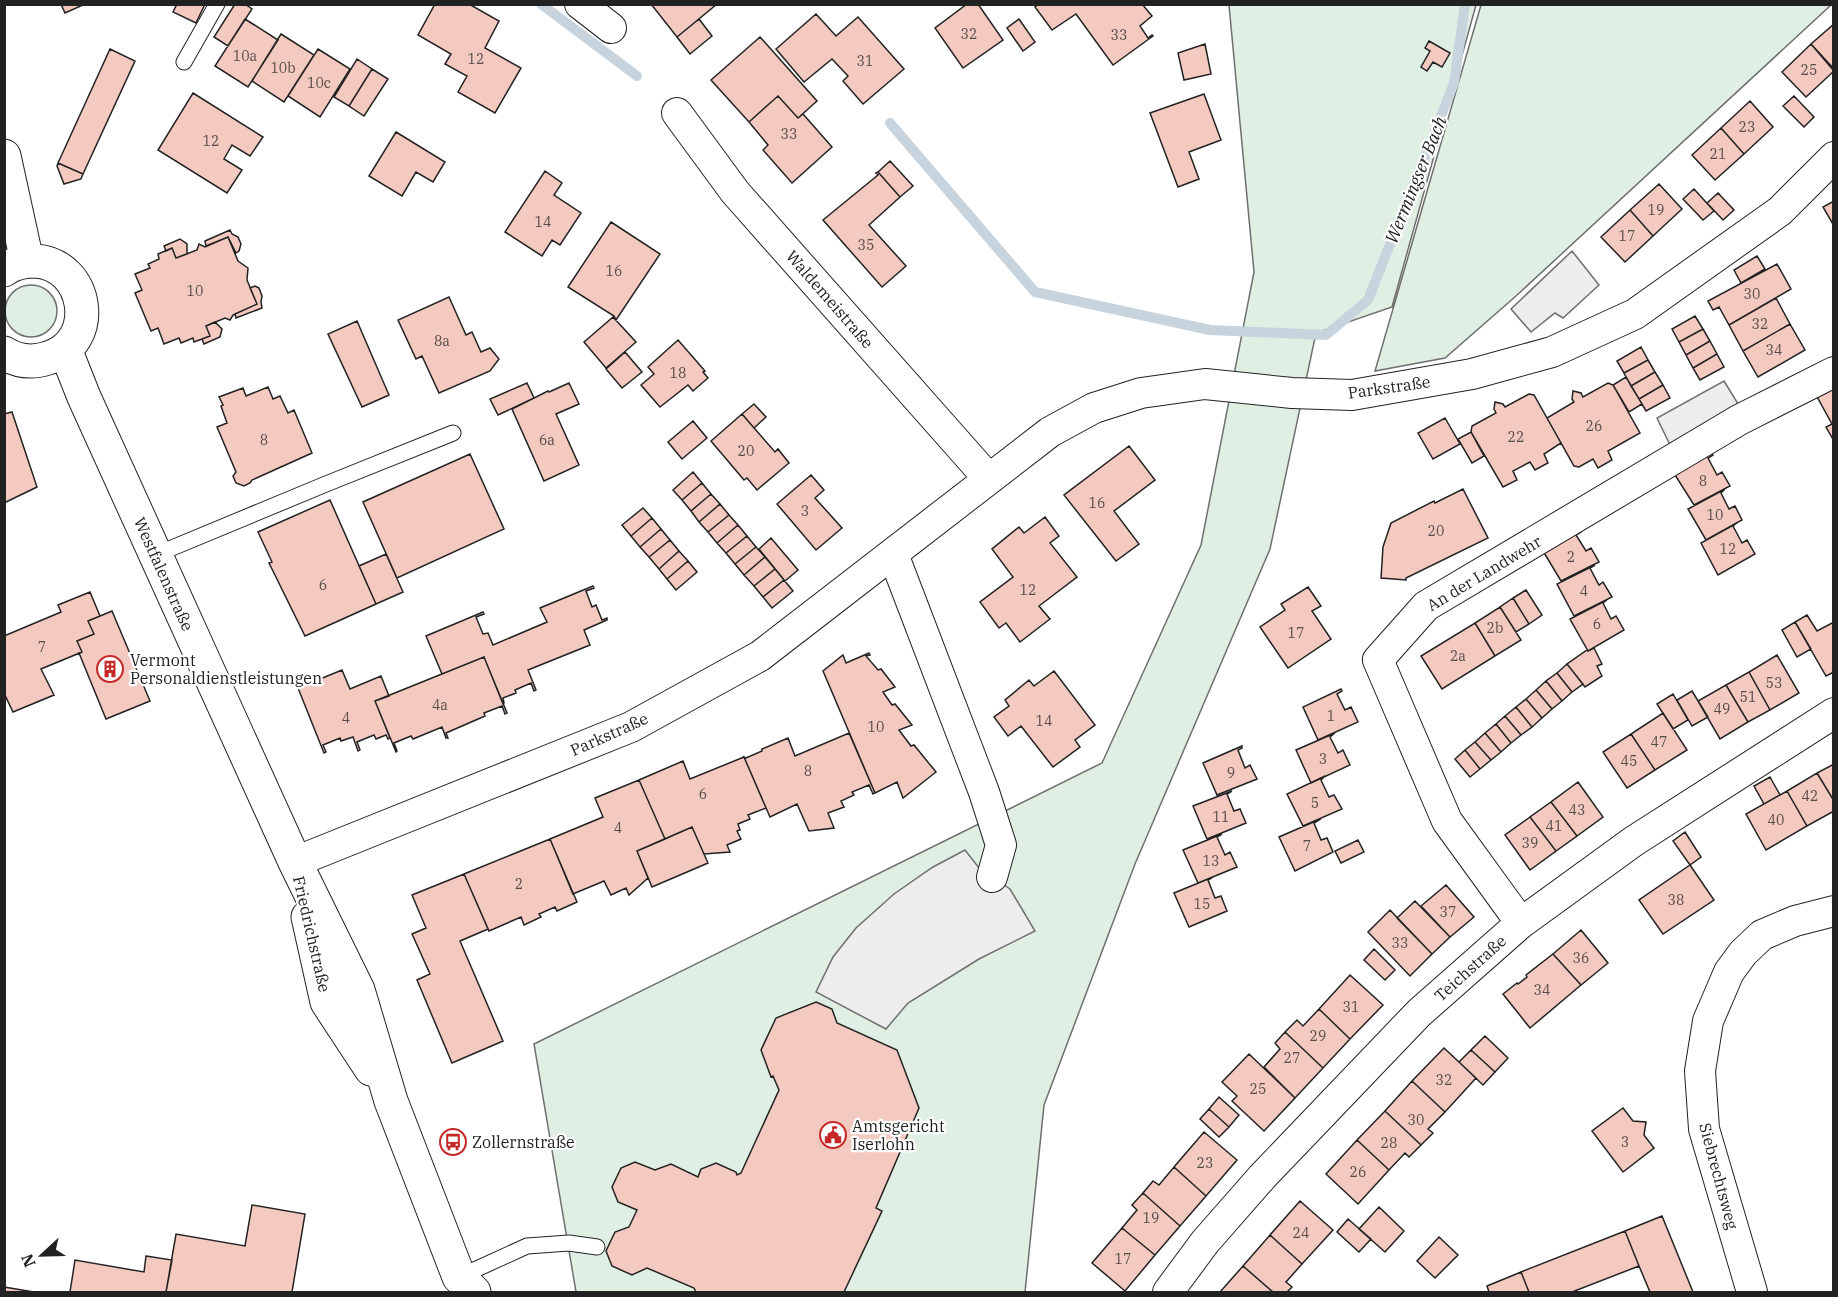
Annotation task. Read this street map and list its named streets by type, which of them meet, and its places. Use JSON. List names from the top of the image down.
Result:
{
  "streets": {
    "main road": ["Westfalenstraße", "Friedrichstraße"],
    "street": [
      "Waldemeistraße",
      "Parkstraße",
      "An der Landwehr",
      "Teichstraße",
      "Siebrechtsweg"
    ]
  },
  "crossings": [
    ["Waldemeistraße", "Parkstraße"],
    ["Parkstraße", "Westfalenstraße"],
    ["Parkstraße", "Friedrichstraße"],
    ["An der Landwehr", "Teichstraße"],
    ["Westfalenstraße", "Friedrichstraße"]
  ],
  "water": ["Wermingser Bach"],
  "places": {
    "building": ["Vermont Personaldienstleistungen"],
    "public building": ["Amtsgericht Iserlohn"],
    "bus stop": ["Zollernstraße"]
  },
  "house_numbers": [
    "32",
    "33",
    "10a",
    "12",
    "31",
    "10b",
    "25",
    "10c",
    "23",
    "33",
    "12",
    "21",
    "19",
    "14",
    "17",
    "35",
    "16",
    "10",
    "30",
    "32",
    "8a",
    "34",
    "18",
    "26",
    "22",
    "8",
    "6a",
    "20",
    "8",
    "16",
    "3",
    "10",
    "20",
    "12",
    "2",
    "6",
    "12",
    "4",
    "6",
    "2b",
    "17",
    "7",
    "2a",
    "53",
    "51",
    "4a",
    "49",
    "1",
    "4",
    "14",
    "10",
    "47",
    "3",
    "45",
    "8",
    "9",
    "6",
    "42",
    "5",
    "43",
    "11",
    "40",
    "41",
    "4",
    "39",
    "7",
    "13",
    "2",
    "38",
    "15",
    "37",
    "33",
    "36",
    "34",
    "31",
    "29",
    "27",
    "32",
    "25",
    "30",
    "3",
    "28",
    "23",
    "26",
    "19",
    "24",
    "17"
  ],
  "north": "left"
}
